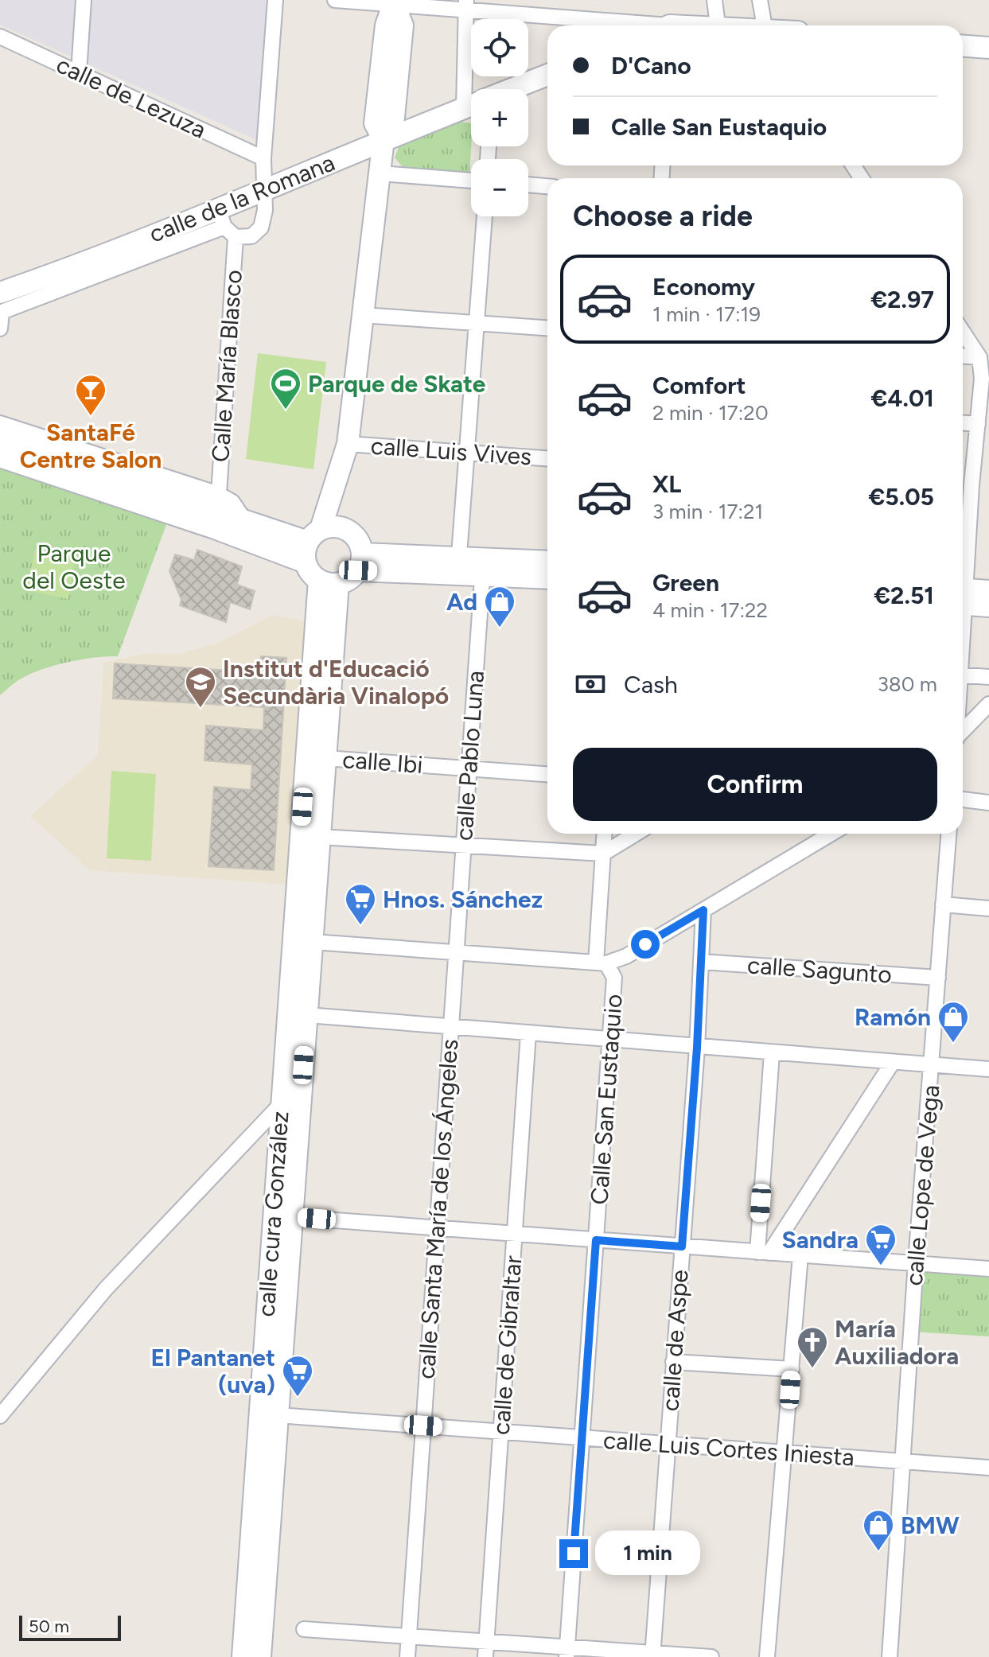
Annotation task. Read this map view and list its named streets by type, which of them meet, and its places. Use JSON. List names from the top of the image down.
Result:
{
  "streets": {
    "main road": ["calle de la Romana", "calle cura González"],
    "street": [
      "calle de Lezuza",
      "Calle María Blasco",
      "calle Luis Vives",
      "calle Pablo Luna",
      "calle Ibi",
      "calle Sagunto",
      "Calle San Eustaquio",
      "calle Lope de Vega",
      "calle Santa María de los Ángeles",
      "calle de Aspe",
      "calle de Gibraltar",
      "calle Luis Cortes Iniesta"
    ]
  },
  "crossings": [
    ["calle de la Romana", "Calle María Blasco"],
    ["calle Pablo Luna", "calle Ibi"],
    ["calle Pablo Luna", "calle Santa María de los Ángeles"],
    ["calle Ibi", "calle cura González"],
    ["calle Sagunto", "calle Lope de Vega"],
    ["calle Sagunto", "calle de Aspe"],
    ["Calle San Eustaquio", "calle Luis Cortes Iniesta"],
    ["calle Lope de Vega", "calle Luis Cortes Iniesta"],
    ["calle Santa María de los Ángeles", "calle Luis Cortes Iniesta"],
    ["calle cura González", "calle Luis Cortes Iniesta"],
    ["calle de Aspe", "calle Luis Cortes Iniesta"],
    ["calle de Gibraltar", "calle Luis Cortes Iniesta"]
  ],
  "parks": ["Parque del Oeste"],
  "places": {
    "sports": ["Parque de Skate"],
    "bar": ["SantaFé Centre Salon"],
    "shop": ["Ad", "Ramón", "BMW"],
    "school or university": ["Institut d'Educació Secundària Vinalopó"],
    "supermarket": ["Hnos. Sánchez", "Sandra", "El Pantanet (uva)"],
    "church": ["María Auxiliadora"]
  },
  "scale_bar": "50 m",
  "page": {
    "map_buttons": ["+", "−"],
    "banner": ["D'Cano", "Calle San Eustaquio"],
    "heading": "Choose a ride",
    "list": [
      {
        "name": "Economy",
        "note": "1 min · 17:19",
        "value": "€2.97"
      },
      {
        "name": "Comfort",
        "note": "2 min · 17:20",
        "value": "€4.01"
      },
      {
        "name": "XL",
        "note": "3 min · 17:21",
        "value": "€5.05"
      },
      {
        "name": "Green",
        "note": "4 min · 17:22",
        "value": "€2.51"
      }
    ],
    "pay": ["Cash", "380 m"],
    "buttons": "Confirm",
    "bubble": "1 min",
    "scale": "50 m"
  }
}
